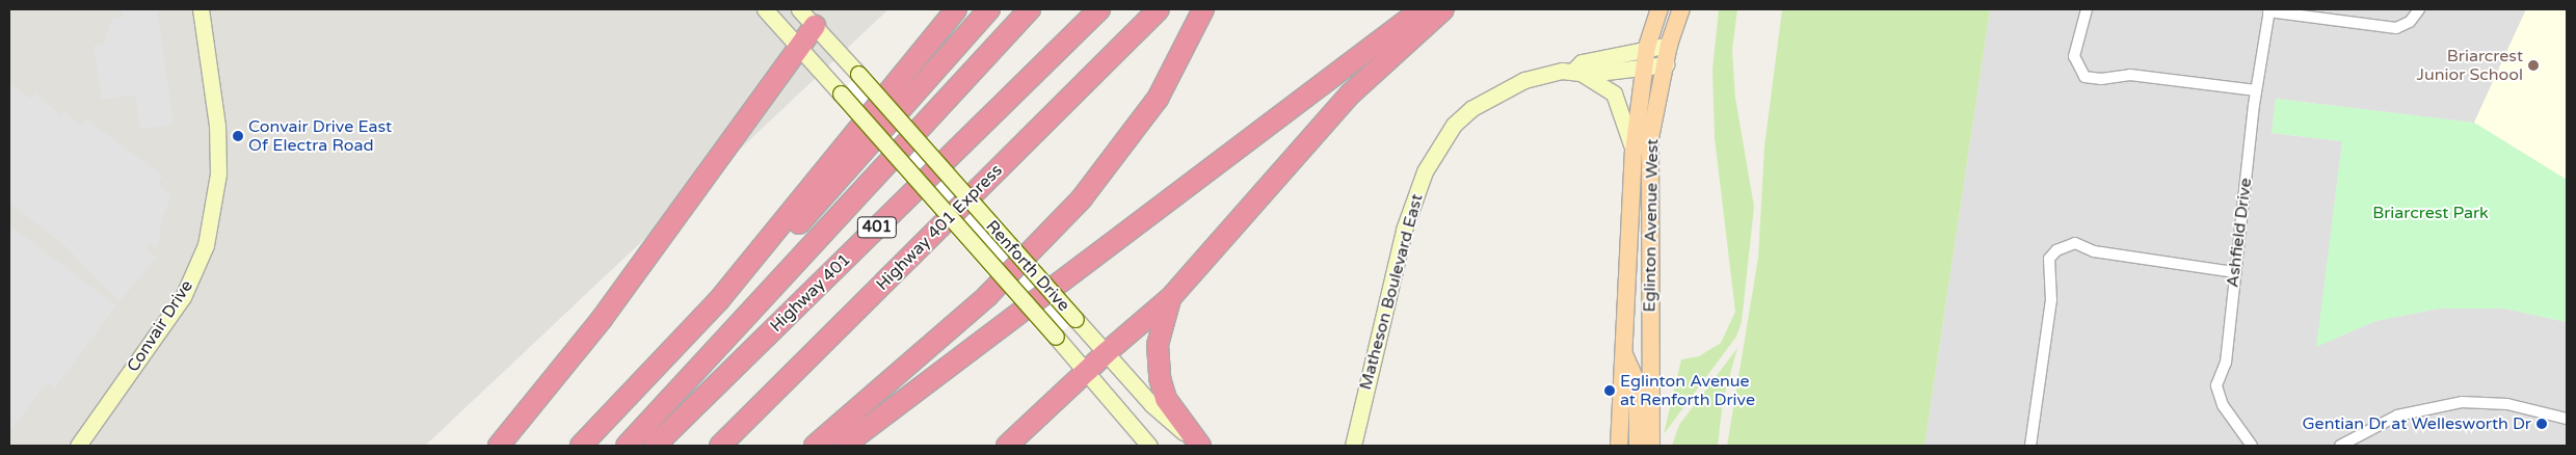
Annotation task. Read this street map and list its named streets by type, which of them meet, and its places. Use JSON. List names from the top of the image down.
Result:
{
  "streets": {
    "highway": ["401", "Highway 401 Express", "Highway 401"],
    "main road": ["Eglinton Avenue West"],
    "street": [
      "Ashfield Drive",
      "Renforth Drive",
      "Matheson Boulevard East",
      "Convair Drive"
    ]
  },
  "crossings": [
    ["Eglinton Avenue West", "Matheson Boulevard East"]
  ],
  "parks": ["Briarcrest Park"],
  "places": [
    "Briarcrest Junior School",
    "Convair Drive East Of Electra Road",
    "Eglinton Avenue at Renforth Drive",
    "Gentian Dr at Wellesworth Dr"
  ]
}
